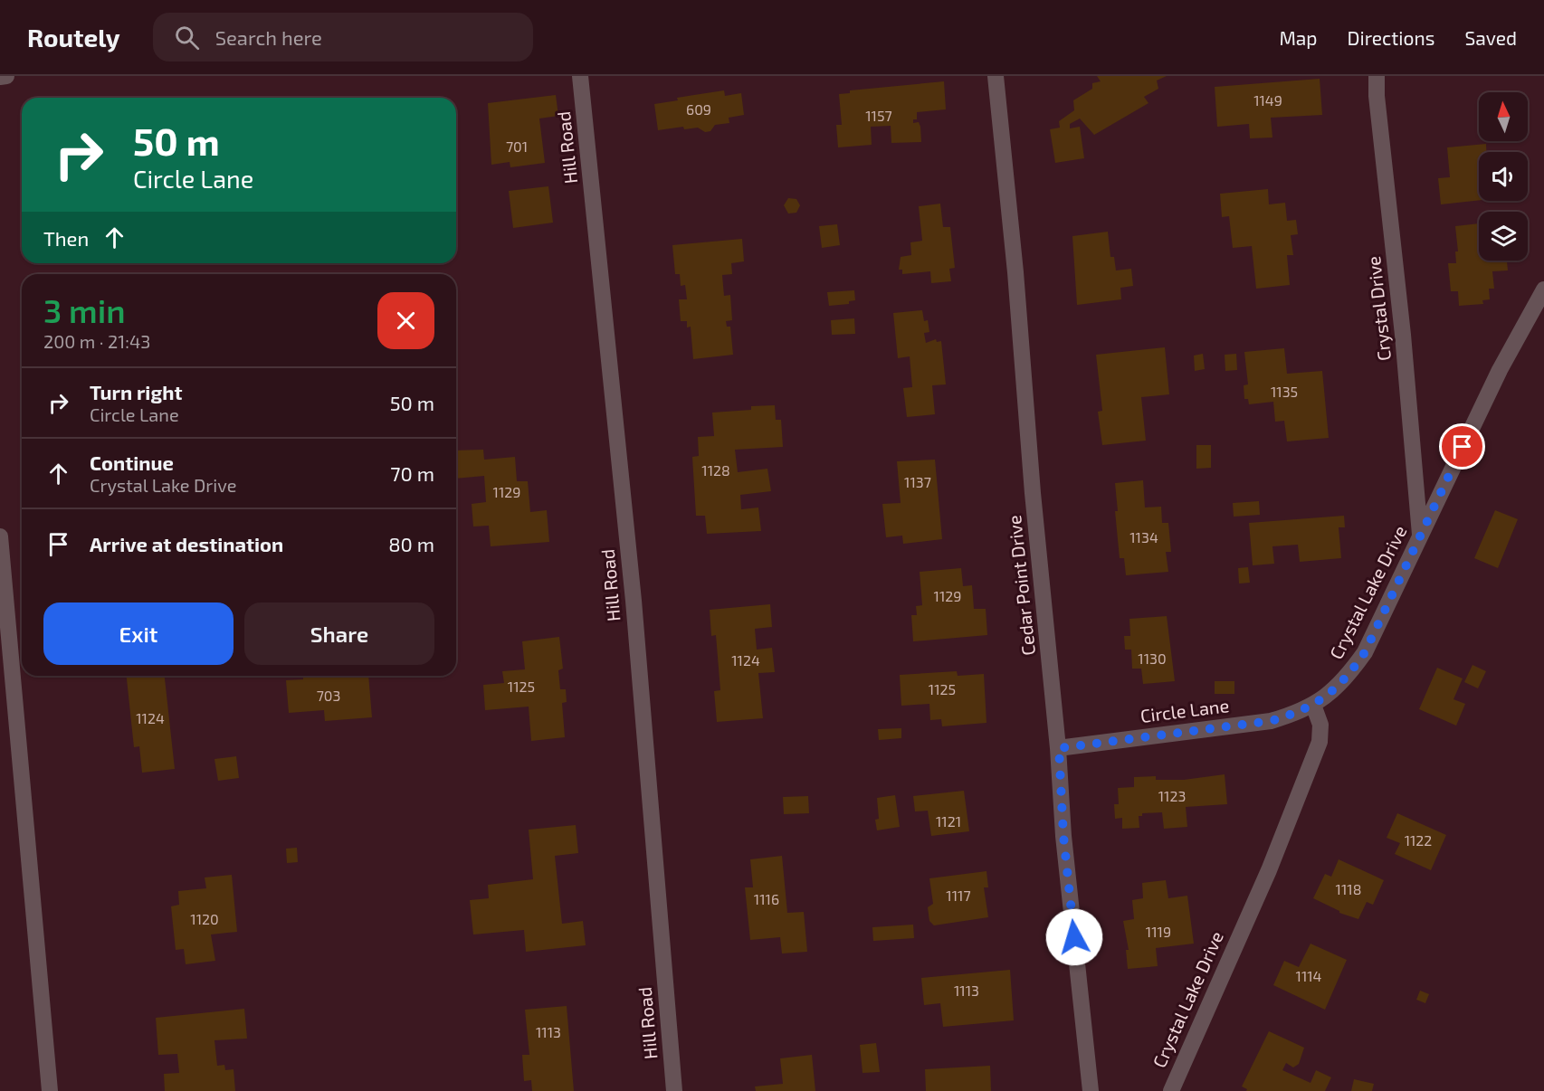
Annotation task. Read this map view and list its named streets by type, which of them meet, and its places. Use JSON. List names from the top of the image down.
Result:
{
  "streets": {
    "street": [
      "Hill Road",
      "Crystal Drive",
      "Cedar Point Drive",
      "Crystal Lake Drive",
      "Circle Lane"
    ]
  },
  "crossings": [
    ["Crystal Drive", "Crystal Lake Drive"],
    ["Cedar Point Drive", "Circle Lane"],
    ["Crystal Lake Drive", "Circle Lane"]
  ],
  "house_numbers": [
    "1149",
    "609",
    "1157",
    "701",
    "1135",
    "1128",
    "1137",
    "1129",
    "1134",
    "1129",
    "1130",
    "1124",
    "1125",
    "1125",
    "703",
    "1124",
    "1123",
    "1121",
    "1122",
    "1118",
    "1117",
    "1116",
    "1120",
    "1119",
    "1114",
    "1113",
    "1113"
  ],
  "north": "top",
  "page": {
    "header": "Routely",
    "search": "Search here",
    "nav": ["Map", "Directions", "Saved"],
    "turn": ["50 m", "Circle Lane"],
    "then": "Then",
    "heading": ["3 min", "200 m · 21:43"],
    "list": [
      {
        "name": "Turn right",
        "note": "Circle Lane",
        "value": "50 m"
      },
      {
        "name": "Continue",
        "note": "Crystal Lake Drive",
        "value": "70 m"
      },
      {
        "name": "Arrive at destination",
        "value": "80 m"
      }
    ],
    "buttons": ["Exit", "Share"]
  }
}
